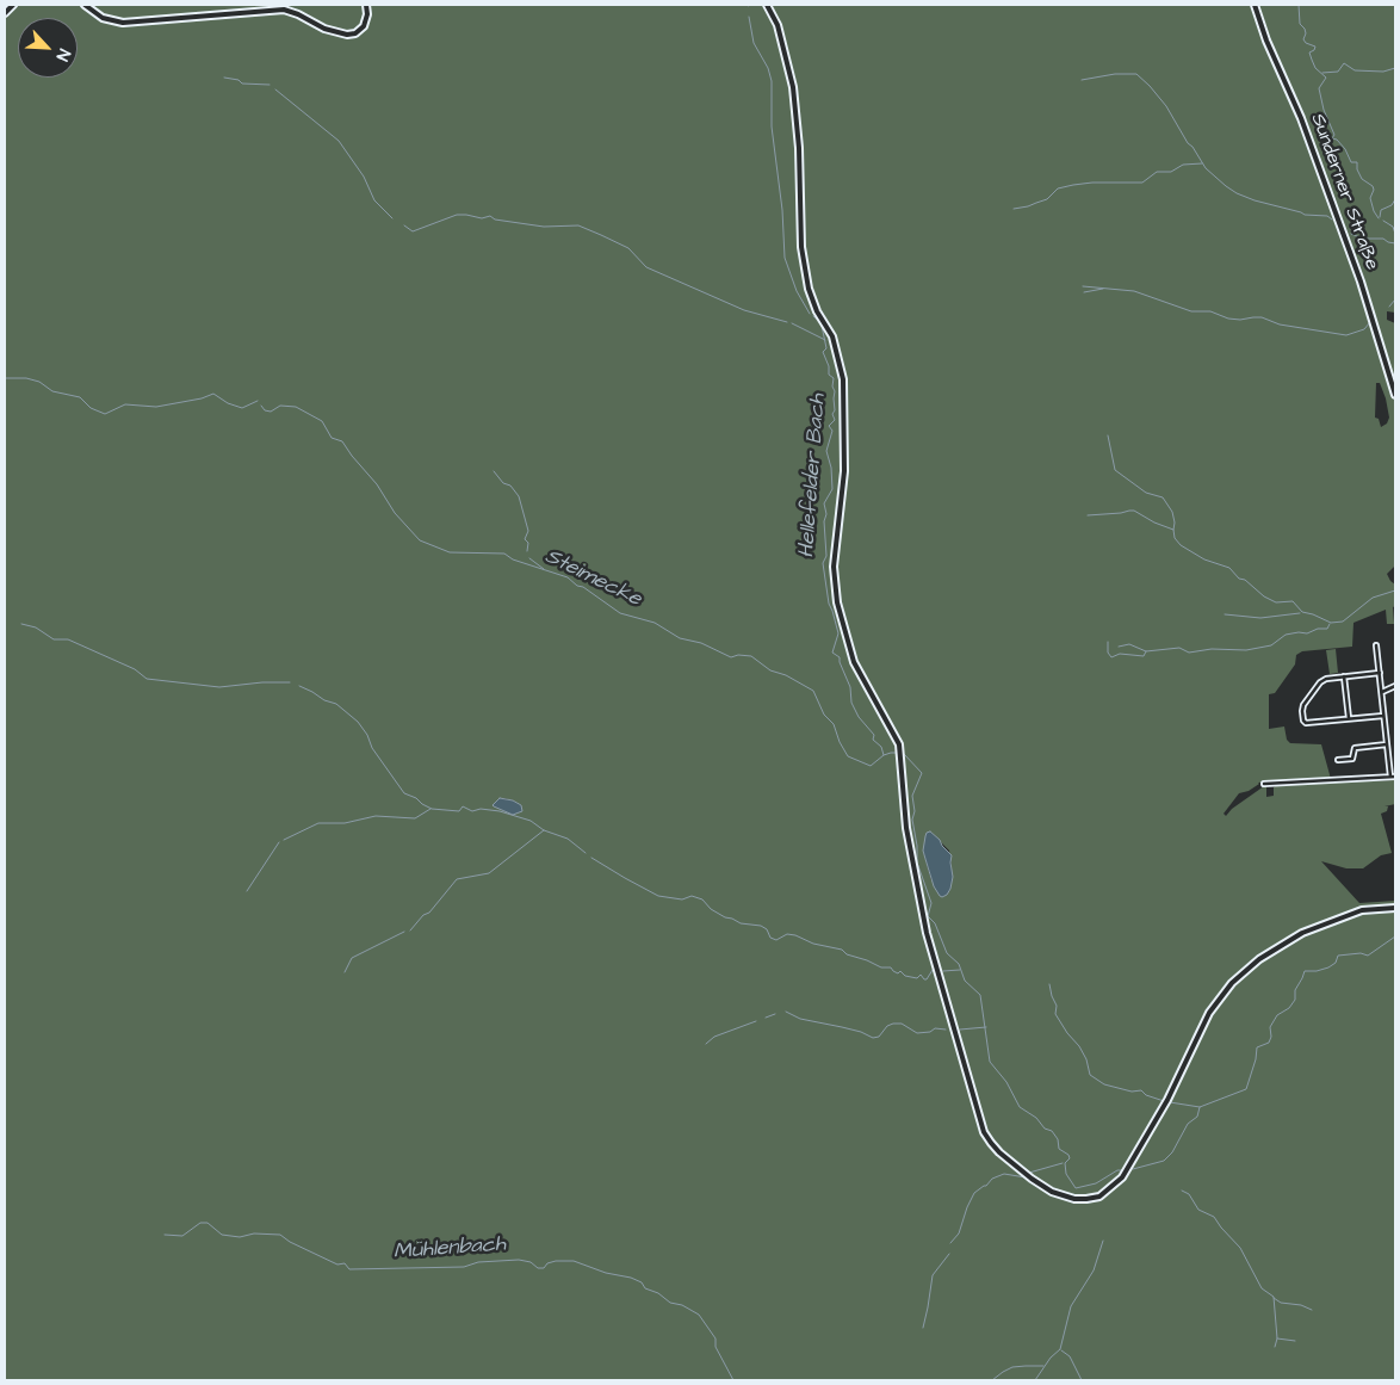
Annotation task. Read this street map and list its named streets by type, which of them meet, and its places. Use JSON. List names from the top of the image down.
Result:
{
  "streets": {
    "main road": ["Sunderner Straße"]
  },
  "water": ["Hellefelder Bach", "Steimecke", "Mühlenbach"],
  "north": "bottom right"
}
